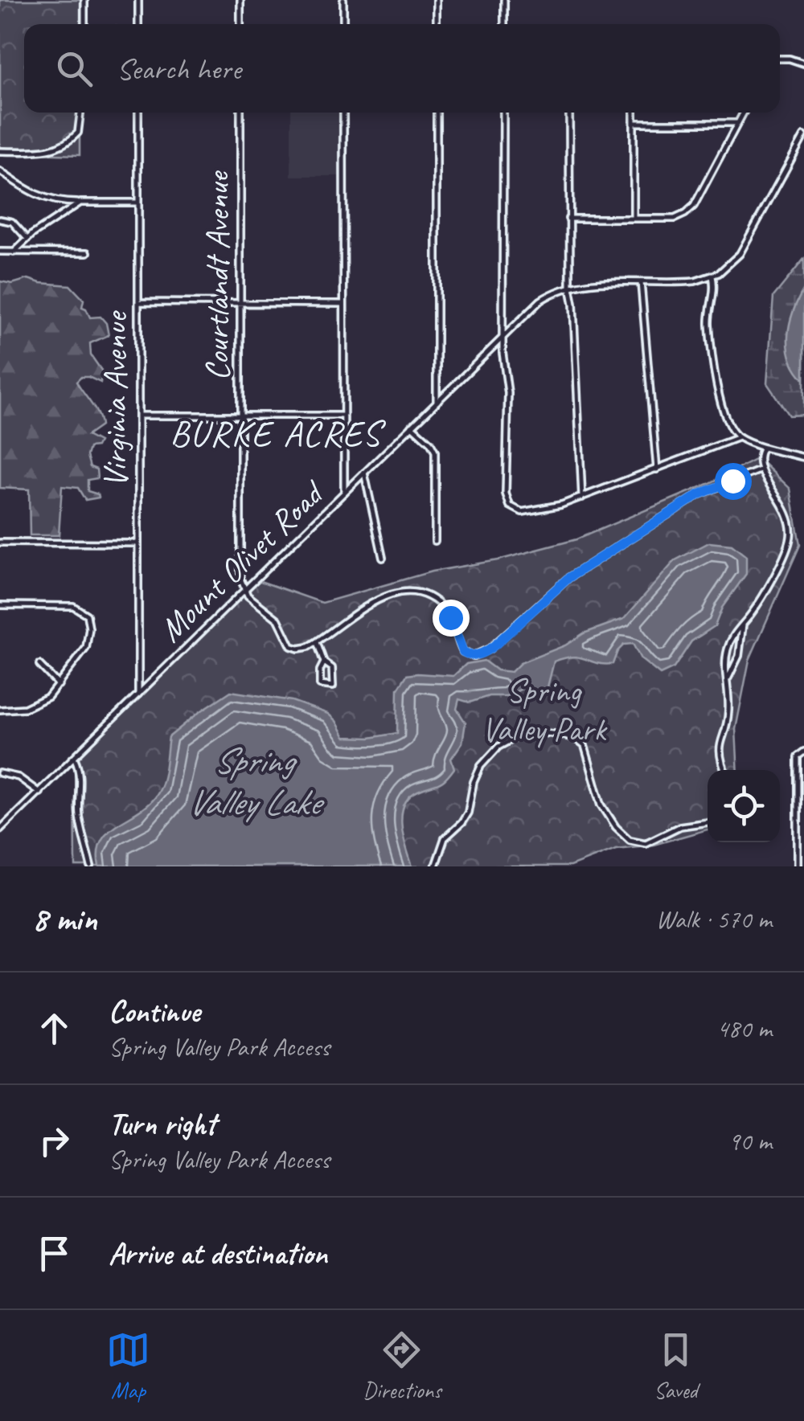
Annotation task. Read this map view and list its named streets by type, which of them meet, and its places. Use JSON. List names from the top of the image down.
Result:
{
  "streets": {
    "street": ["Courtlandt Avenue", "Virginia Avenue", "Mount Olivet Road"]
  },
  "crossings": [
    ["Courtlandt Avenue", "Mount Olivet Road"],
    ["Virginia Avenue", "Mount Olivet Road"]
  ],
  "districts": ["BURKE ACRES"],
  "water": ["Spring Valley Lake"],
  "parks": ["Spring Valley Park"],
  "page": {
    "search": "Search here",
    "heading": ["8 min", "Walk · 570 m"],
    "list": [
      ["Continue", "Spring Valley Park Access", "480 m"],
      ["Turn right", "Spring Valley Park Access", "90 m"],
      "Arrive at destination"
    ],
    "nav": ["Map", "Directions", "Saved"]
  }
}
